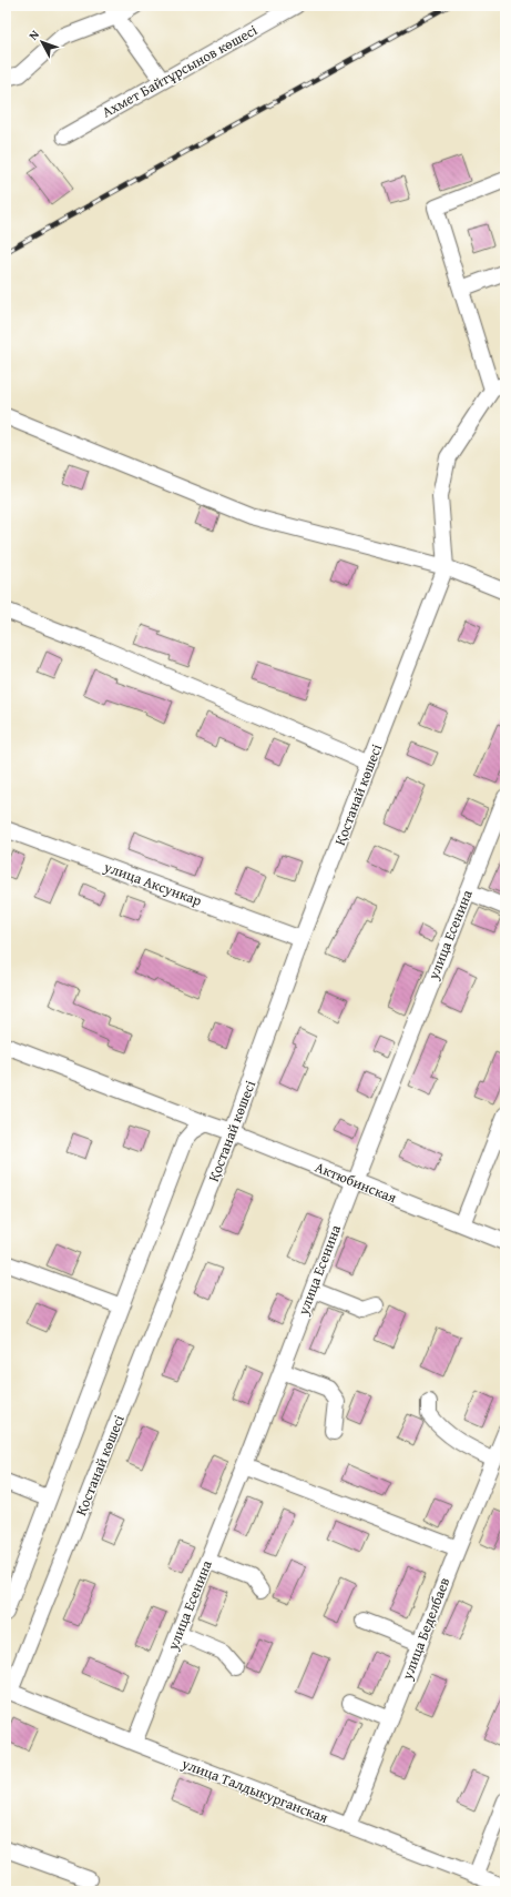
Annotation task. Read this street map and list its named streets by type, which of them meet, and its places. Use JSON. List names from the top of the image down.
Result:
{
  "streets": {
    "street": [
      "Ахмет Байтұрсынов көшесі",
      "Қостанай көшесі",
      "улица Аксункар",
      "улица Есенина",
      "Актюбинская",
      "улица Беделбаев",
      "улица Талдыкурганская"
    ]
  },
  "crossings": [
    ["Қостанай көшесі", "улица Аксункар"],
    ["Қостанай көшесі", "Актюбинская"],
    ["Қостанай көшесі", "улица Талдыкурганская"],
    ["улица Есенина", "Актюбинская"],
    ["улица Есенина", "улица Талдыкурганская"],
    ["улица Беделбаев", "улица Талдыкурганская"]
  ],
  "north": "top left"
}
